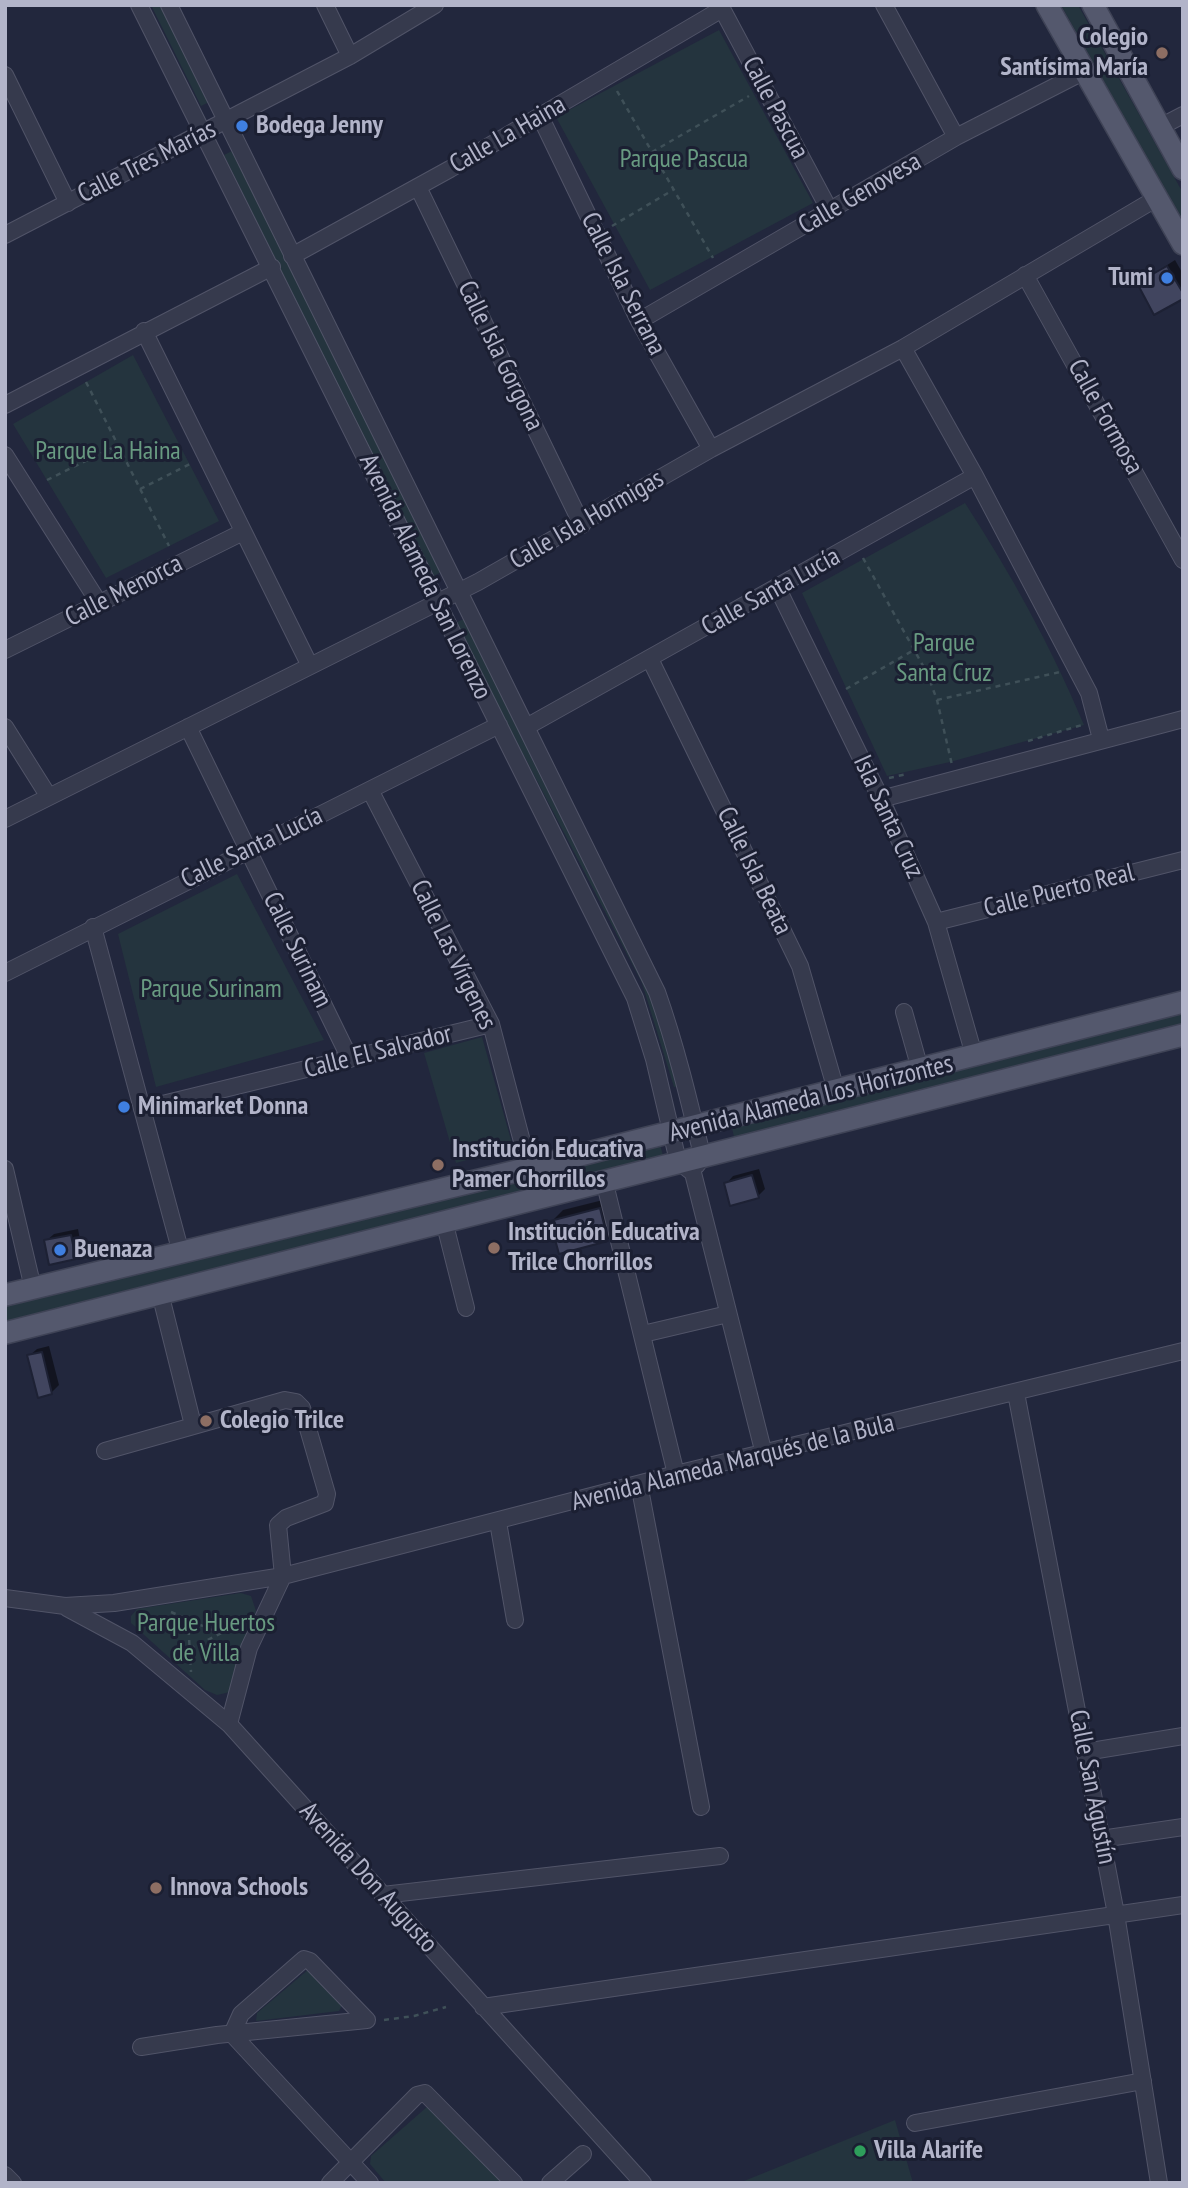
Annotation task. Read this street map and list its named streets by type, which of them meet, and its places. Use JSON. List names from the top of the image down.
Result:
{
  "streets": {
    "main road": ["Avenida Alameda Los Horizontes"],
    "street": [
      "Calle Pascua",
      "Calle La Haina",
      "Calle Tres Marías",
      "Calle Genovesa",
      "Calle Isla Serrana",
      "Calle Isla Gorgona",
      "Calle Formosa",
      "Calle Isla Hormigas",
      "Avenida Alameda San Lorenzo",
      "Calle Menorca",
      "Calle Santa Lucía",
      "Isla Santa Cruz",
      "Calle Isla Beata",
      "Calle Puerto Real",
      "Calle Surinam",
      "Calle Las Vírgenes",
      "Calle El Salvador",
      "Avenida Alameda Marqués de la Bula",
      "Calle San Agustín",
      "Avenida Don Augusto"
    ]
  },
  "crossings": [
    ["Calle Pascua", "Calle La Haina"],
    ["Calle Pascua", "Calle Genovesa"],
    ["Calle La Haina", "Calle Isla Serrana"],
    ["Calle La Haina", "Calle Isla Gorgona"],
    ["Calle La Haina", "Avenida Alameda San Lorenzo"],
    ["Calle Tres Marías", "Avenida Alameda San Lorenzo"],
    ["Calle Genovesa", "Calle Isla Serrana"],
    ["Calle Isla Serrana", "Calle Isla Hormigas"],
    ["Calle Isla Gorgona", "Calle Isla Hormigas"],
    ["Calle Formosa", "Calle Isla Hormigas"],
    ["Calle Isla Hormigas", "Avenida Alameda San Lorenzo"],
    ["Calle Isla Hormigas", "Calle Surinam"],
    ["Avenida Alameda San Lorenzo", "Calle Santa Lucía"],
    ["Avenida Alameda San Lorenzo", "Avenida Alameda Los Horizontes"],
    ["Calle Santa Lucía", "Isla Santa Cruz"],
    ["Calle Santa Lucía", "Calle Isla Beata"],
    ["Calle Santa Lucía", "Calle Surinam"],
    ["Calle Santa Lucía", "Calle Las Vírgenes"],
    ["Isla Santa Cruz", "Calle Puerto Real"],
    ["Isla Santa Cruz", "Avenida Alameda Los Horizontes"],
    ["Calle Isla Beata", "Avenida Alameda Los Horizontes"],
    ["Calle Surinam", "Calle El Salvador"],
    ["Calle Las Vírgenes", "Calle El Salvador"],
    ["Calle Las Vírgenes", "Avenida Alameda Los Horizontes"],
    ["Avenida Alameda Marqués de la Bula", "Calle San Agustín"],
    ["Avenida Alameda Marqués de la Bula", "Avenida Don Augusto"]
  ],
  "parks": [
    "Parque Pascua",
    "Parque La Haina",
    "Parque Santa Cruz",
    "Parque Surinam",
    "Parque Huertos de Villa"
  ],
  "places": [
    "Colegio Santísima María",
    "Bodega Jenny",
    "Tumi",
    "Minimarket Donna",
    "Institución Educativa Pamer Chorrillos",
    "Institución Educativa Trilce Chorrillos",
    "Buenaza",
    "Colegio Trilce",
    "Innova Schools",
    "Villa Alarife"
  ]
}
